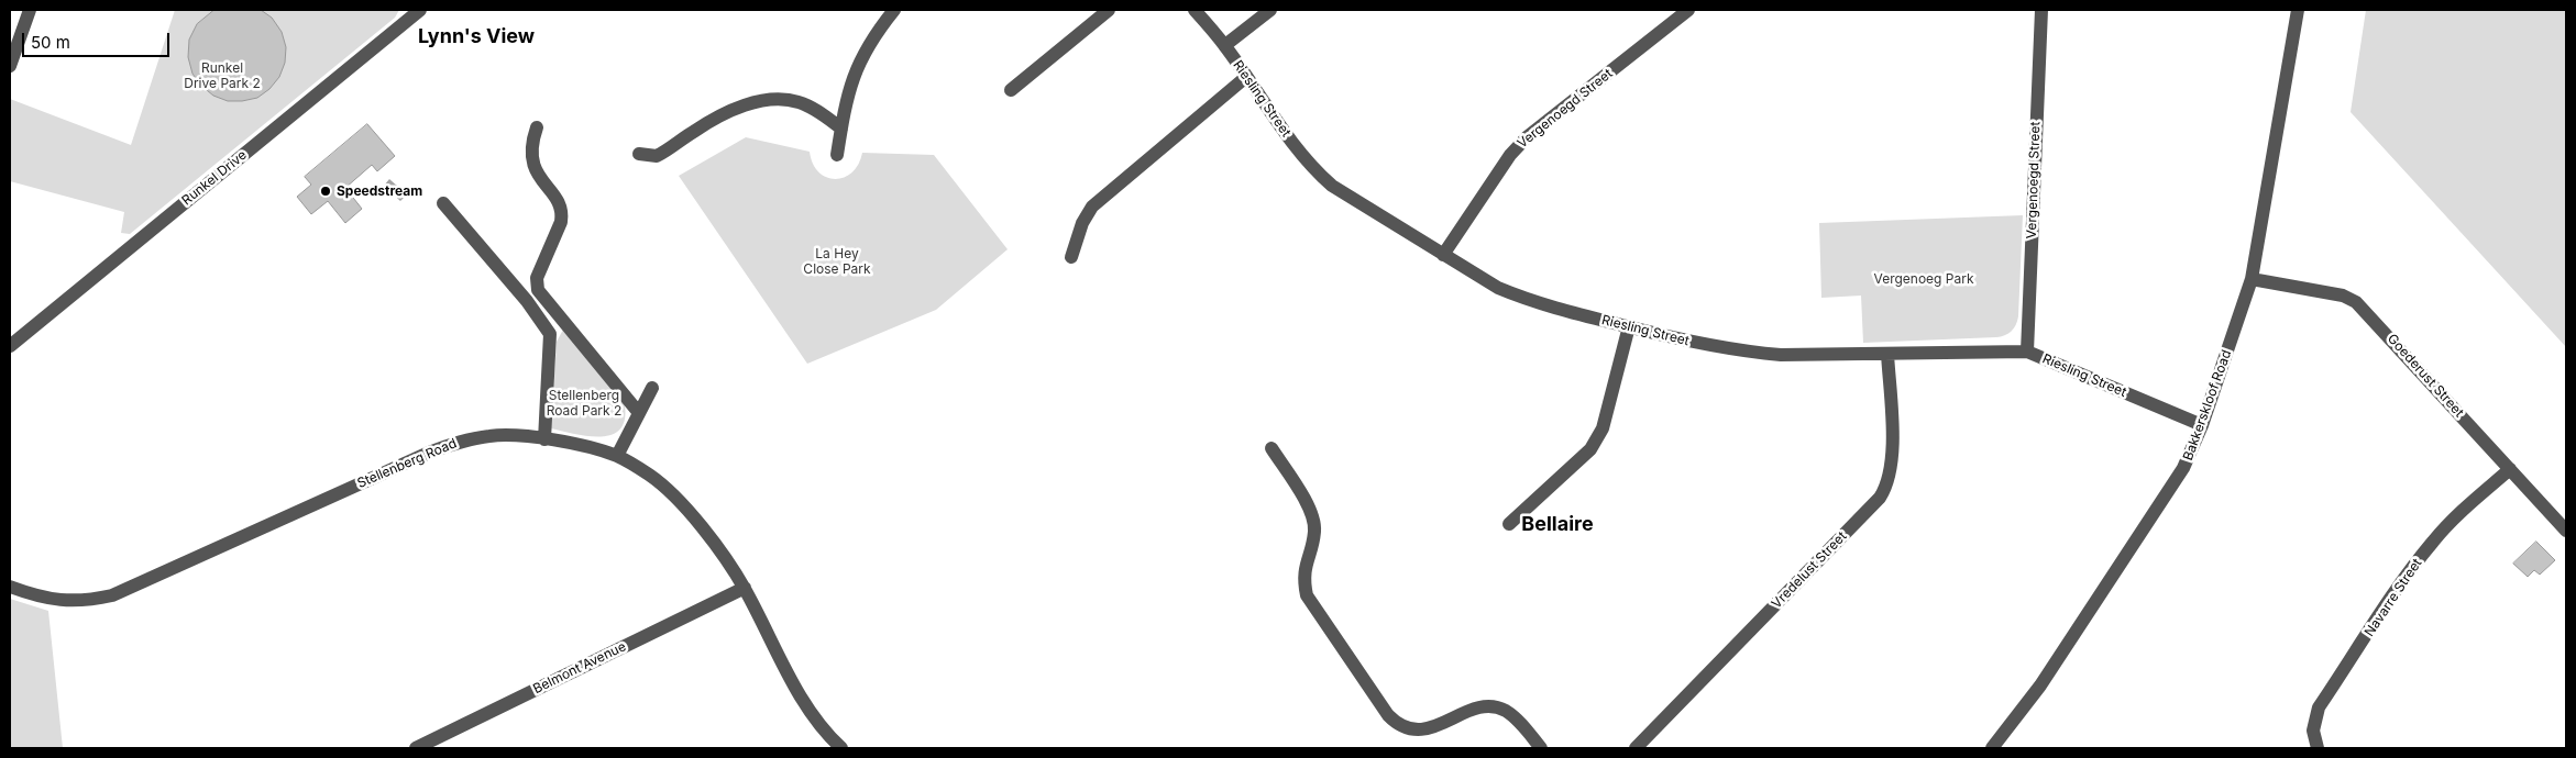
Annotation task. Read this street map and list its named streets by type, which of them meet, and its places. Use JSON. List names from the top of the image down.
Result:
{
  "streets": {
    "street": [
      "Riesling Street",
      "Vergenoegd Street",
      "Runkel Drive",
      "Goederust Street",
      "Bakkerskloof Road",
      "Stellenberg Road",
      "Vredelust Street",
      "Navarre Street",
      "Belmont Avenue"
    ]
  },
  "crossings": [
    ["Riesling Street", "Vergenoegd Street"],
    ["Riesling Street", "Bakkerskloof Road"],
    ["Riesling Street", "Vredelust Street"],
    ["Goederust Street", "Bakkerskloof Road"],
    ["Goederust Street", "Navarre Street"],
    ["Stellenberg Road", "Belmont Avenue"]
  ],
  "districts": ["Lynn's View", "Bellaire"],
  "parks": [
    "Runkel Drive Park 2",
    "La Hey Close Park",
    "Vergenoeg Park",
    "Stellenberg Road Park 2"
  ],
  "places": ["Speedstream"],
  "scale_bar": "50 m"
}
